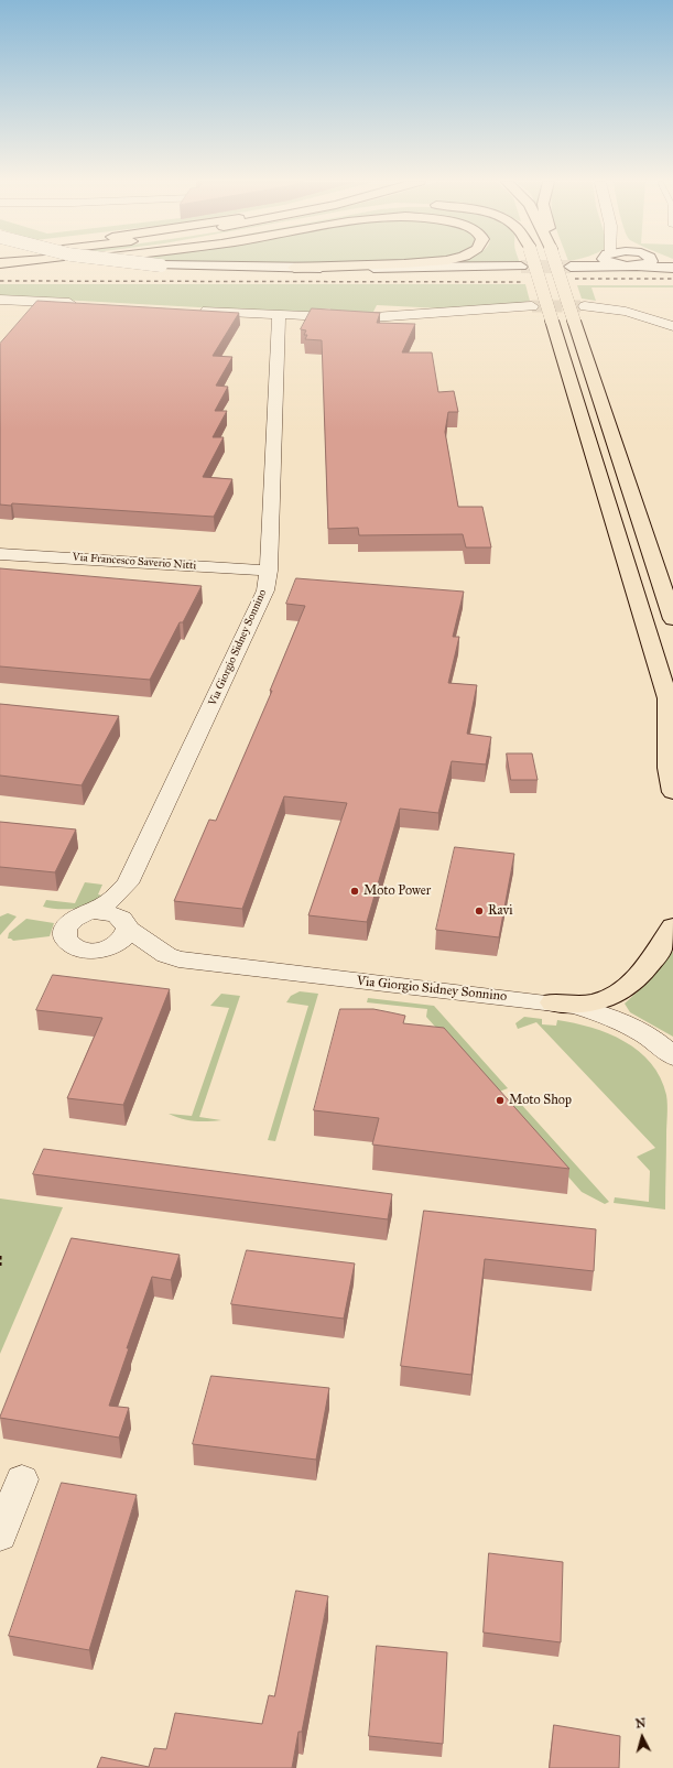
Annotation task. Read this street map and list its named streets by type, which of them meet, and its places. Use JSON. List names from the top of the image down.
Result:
{
  "streets": {
    "street": ["Via Francesco Saverio Nitti", "Via Giorgio Sidney Sonnino"]
  },
  "crossings": [
    ["Via Francesco Saverio Nitti", "Via Giorgio Sidney Sonnino"]
  ],
  "places": ["Moto Power", "Ravi", "Moto Shop"],
  "north": "top"
}
